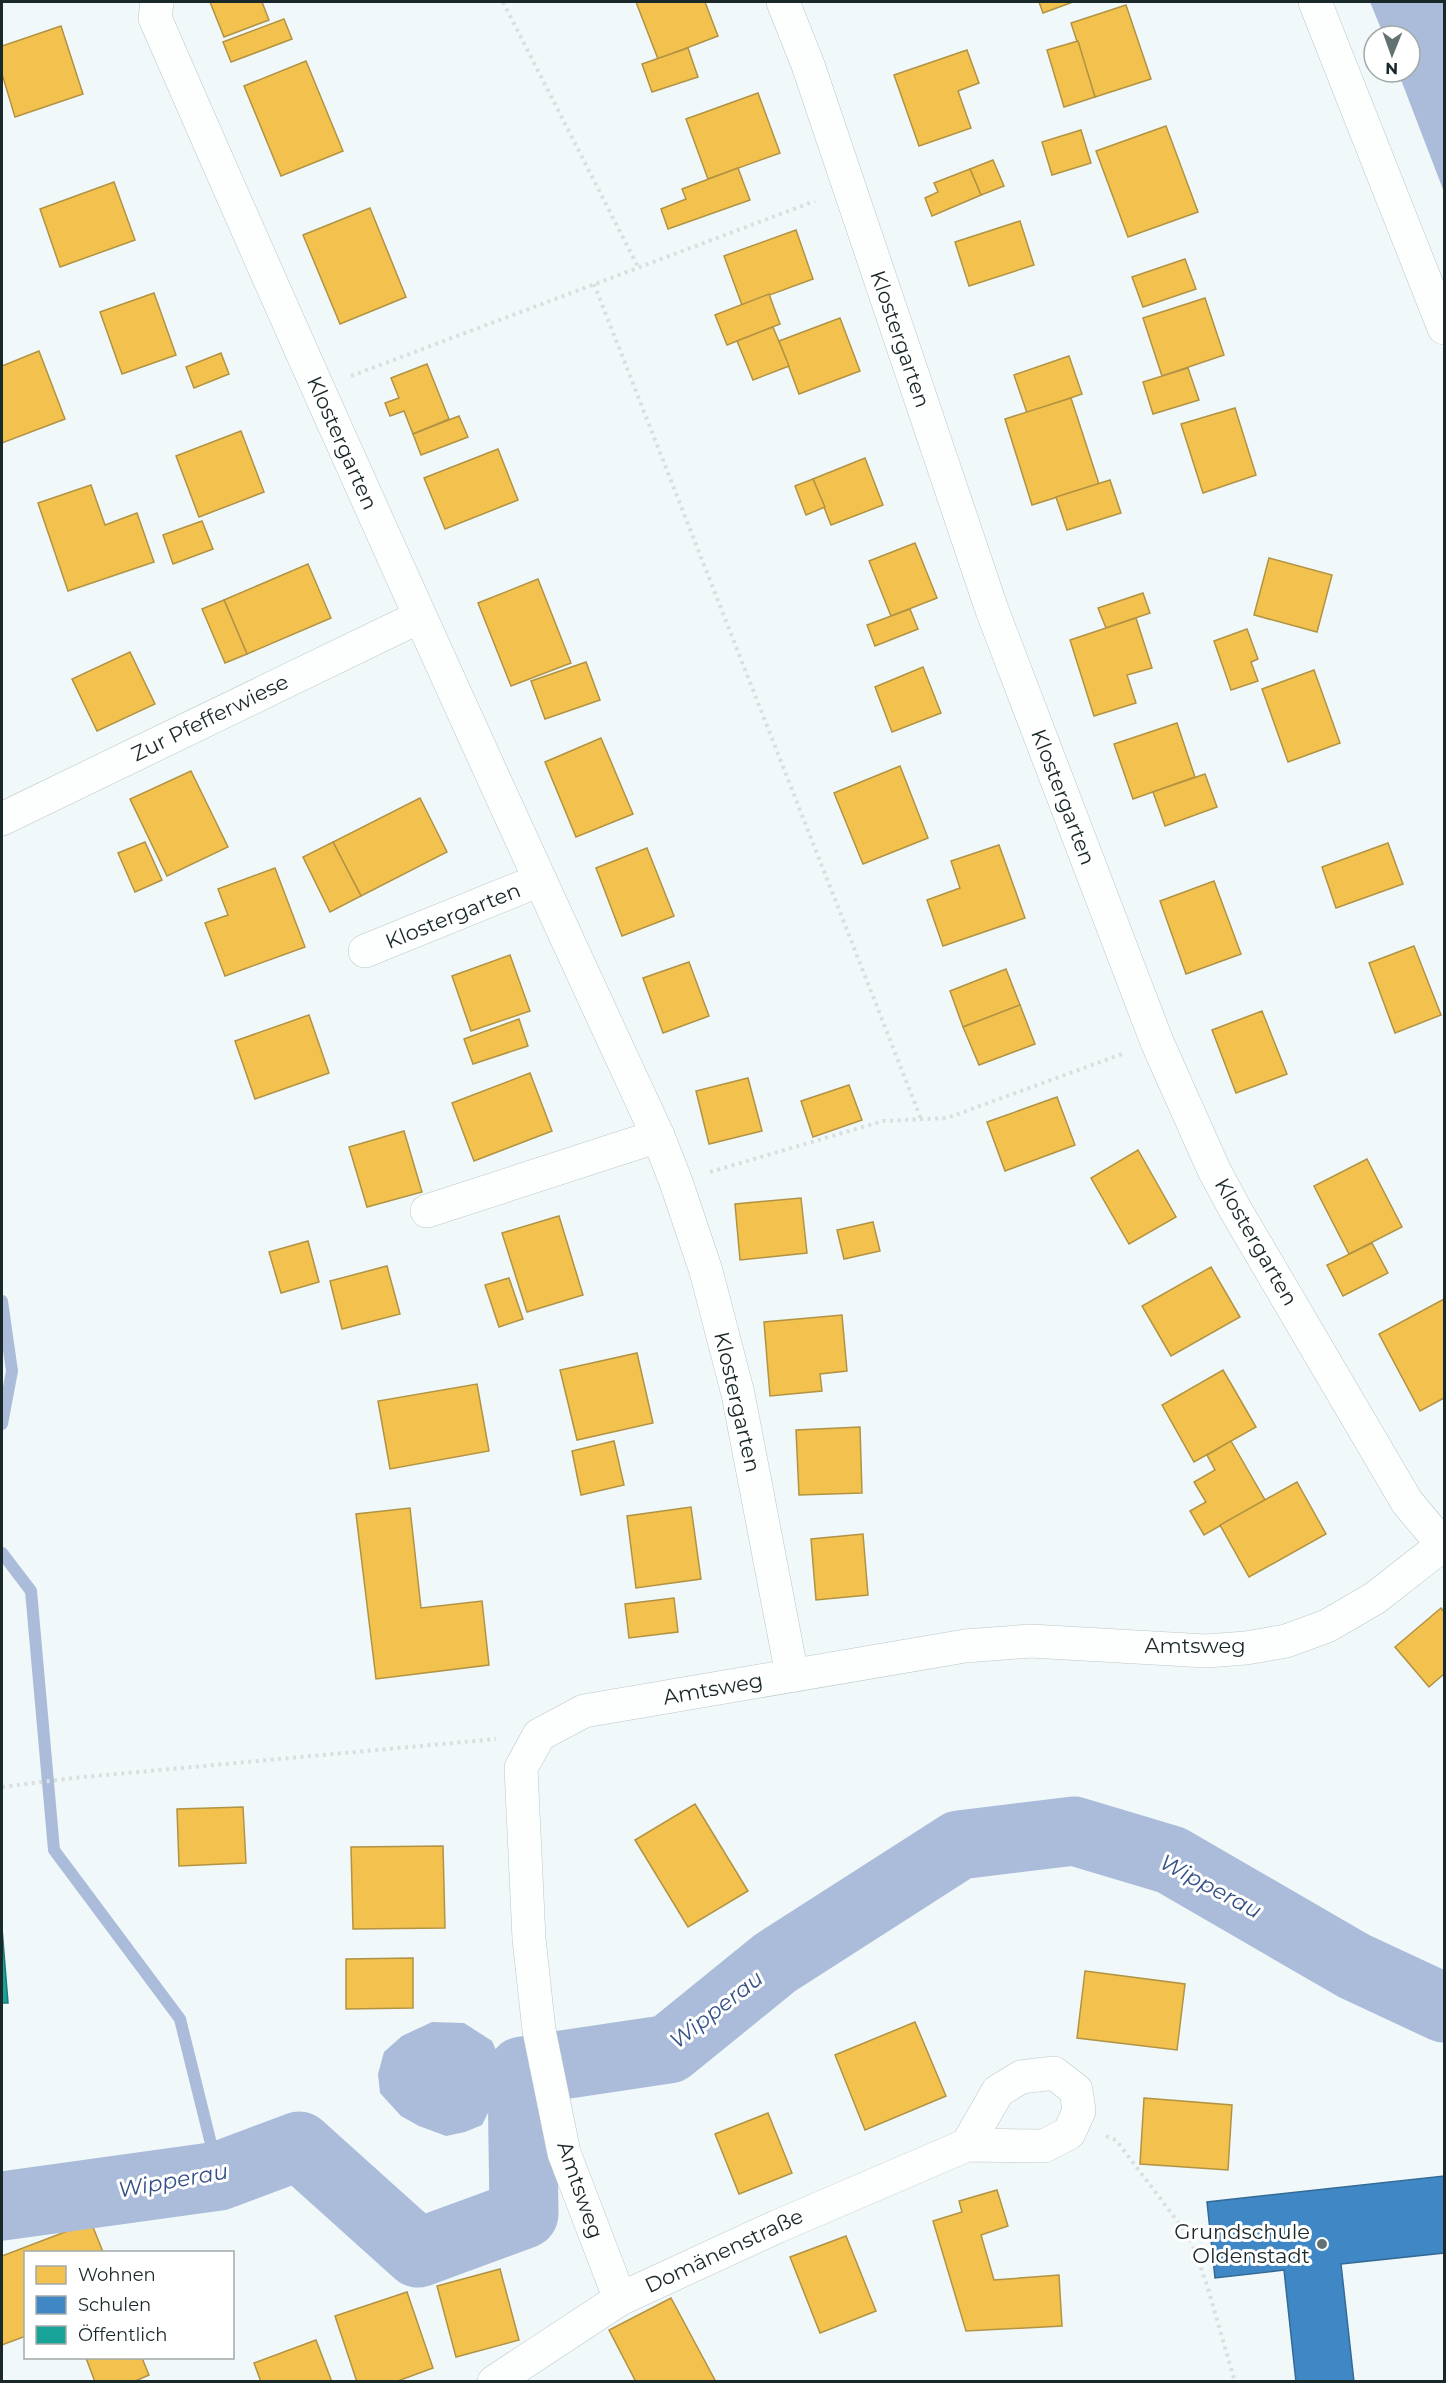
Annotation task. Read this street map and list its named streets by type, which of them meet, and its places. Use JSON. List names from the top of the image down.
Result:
{
  "streets": {
    "street": [
      "Klostergarten",
      "Zur Pfefferwiese",
      "Amtsweg",
      "Domänenstraße"
    ]
  },
  "crossings": [
    ["Klostergarten", "Zur Pfefferwiese"],
    ["Klostergarten", "Amtsweg"],
    ["Amtsweg", "Domänenstraße"]
  ],
  "water": ["Wipperau"],
  "places": ["Grundschule Oldenstadt"],
  "legend": ["Wohnen", "Schulen", "Öffentlich"],
  "north": "bottom"
}
